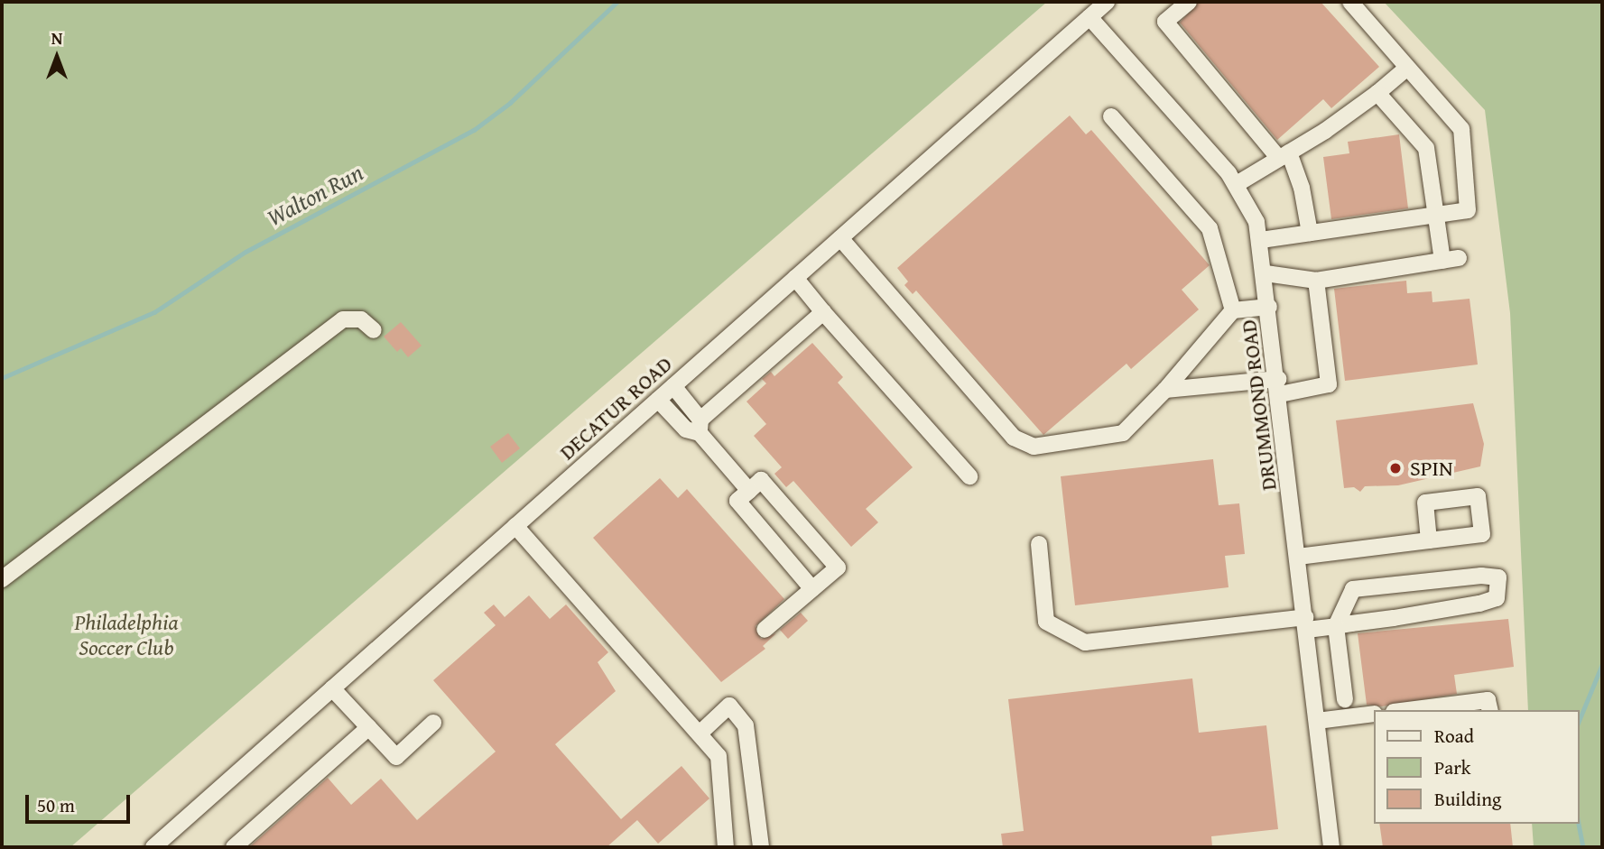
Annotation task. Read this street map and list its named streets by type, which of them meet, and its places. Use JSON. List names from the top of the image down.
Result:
{
  "streets": {
    "street": ["DRUMMOND ROAD", "DECATUR ROAD"]
  },
  "crossings": [
    ["DRUMMOND ROAD", "DECATUR ROAD"]
  ],
  "water": ["Walton Run"],
  "parks": ["Philadelphia Soccer Club"],
  "places": ["SPIN"],
  "legend": ["Road", "Park", "Building"],
  "scale_bar": "50 m",
  "north": "top"
}
